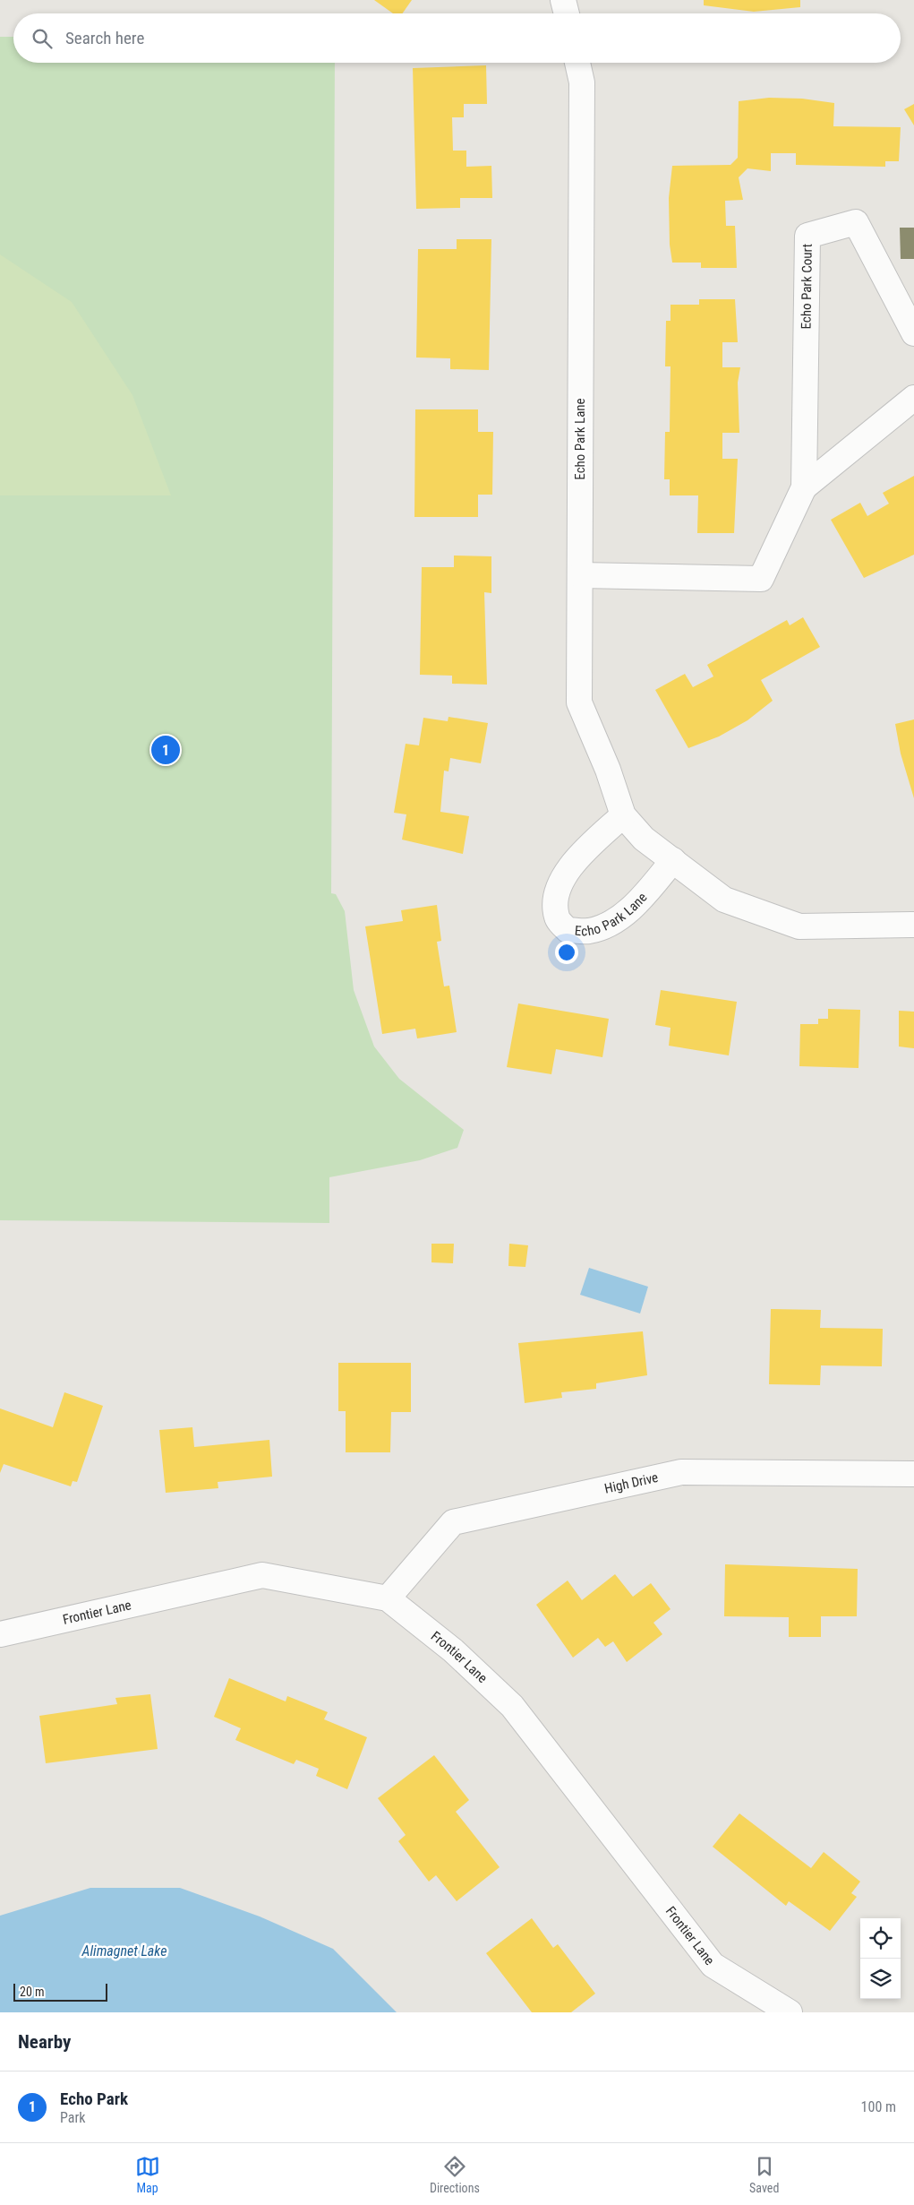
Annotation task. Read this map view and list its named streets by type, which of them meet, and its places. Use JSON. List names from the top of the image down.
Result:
{
  "streets": {
    "street": [
      "Echo Park Court",
      "Echo Park Lane",
      "High Drive",
      "Frontier Lane"
    ]
  },
  "crossings": [
    ["Echo Park Court", "Echo Park Lane"],
    ["High Drive", "Frontier Lane"]
  ],
  "water": ["Alimagnet Lake"],
  "scale_bar": "20 m",
  "page": {
    "search": "Search here",
    "pins": "1",
    "scale": "20 m",
    "heading": "Nearby",
    "list": [
      {
        "mark": "1",
        "name": "Echo Park",
        "note": "Park",
        "value": "100 m"
      }
    ],
    "nav": ["Map", "Directions", "Saved"]
  }
}
